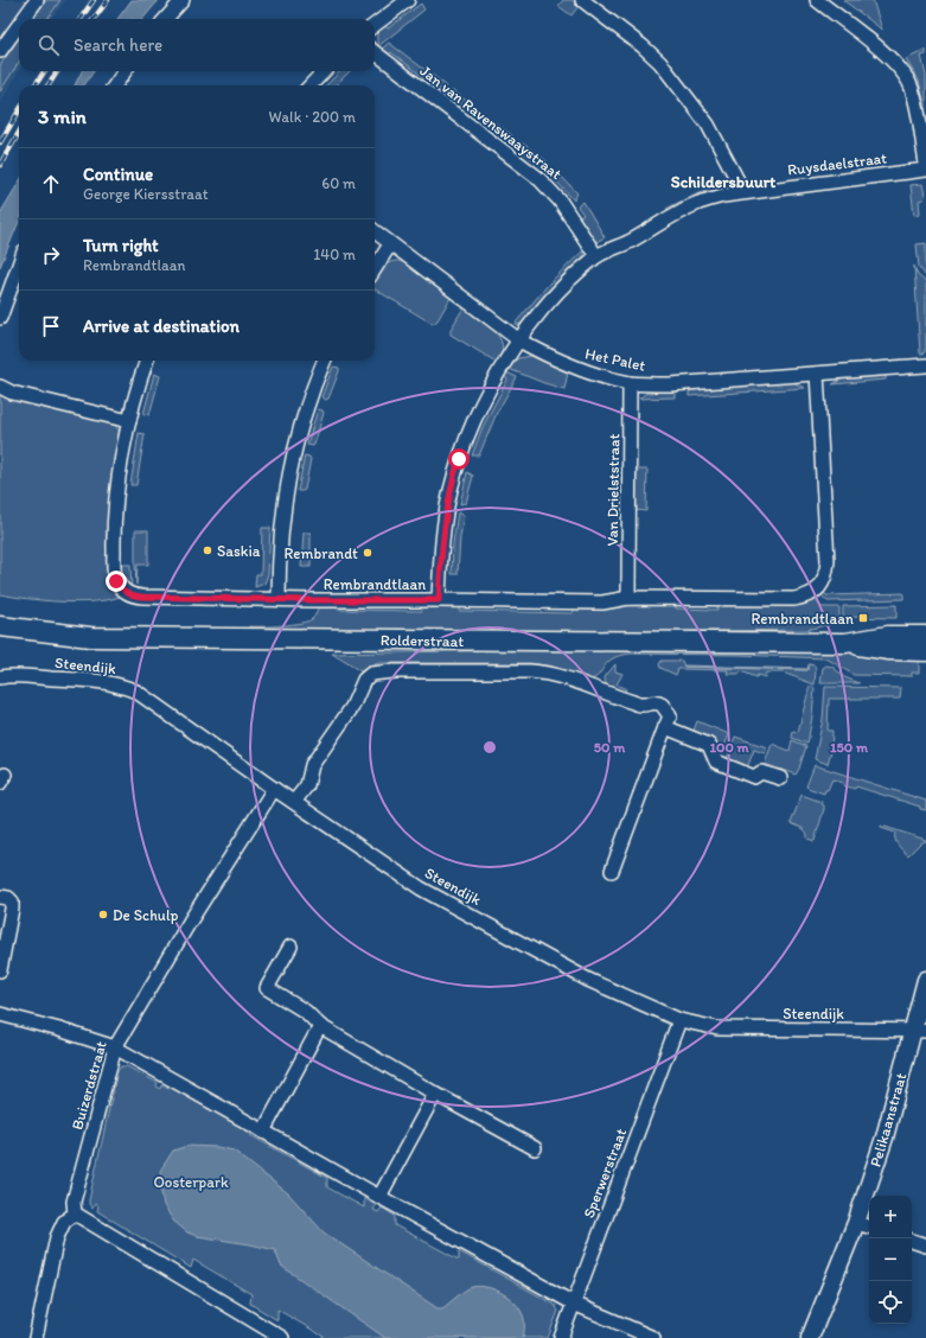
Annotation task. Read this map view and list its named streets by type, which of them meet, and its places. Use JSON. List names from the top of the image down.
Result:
{
  "streets": {
    "main road": ["Rolderstraat"],
    "street": [
      "Jan van Ravenswaaystraat",
      "Ruysdaelstraat",
      "Het Palet",
      "Van Drielststraat",
      "Rembrandtlaan",
      "Steendijk",
      "Buizerdstraat",
      "Pelikaanstraat",
      "Sperwerstraat"
    ]
  },
  "crossings": [
    ["Jan van Ravenswaaystraat", "Ruysdaelstraat"],
    ["Ruysdaelstraat", "Het Palet"],
    ["Ruysdaelstraat", "Rembrandtlaan"],
    ["Het Palet", "Van Drielststraat"],
    ["Het Palet", "Rembrandtlaan"],
    ["Van Drielststraat", "Rembrandtlaan"],
    ["Steendijk", "Buizerdstraat"],
    ["Steendijk", "Pelikaanstraat"],
    ["Steendijk", "Sperwerstraat"]
  ],
  "districts": ["Schildersbuurt"],
  "parks": ["Oosterpark"],
  "places": {
    "other": ["Saskia", "Rembrandt", "De Schulp"],
    "transit": ["Rembrandtlaan"]
  },
  "page": {
    "search": "Search here",
    "heading": ["3 min", "Walk · 200 m"],
    "list": [
      ["Continue", "George Kiersstraat", "60 m"],
      ["Turn right", "Rembrandtlaan", "140 m"],
      "Arrive at destination"
    ],
    "map_buttons": ["+", "−"]
  },
  "rings": ["50 m", "100 m", "150 m"]
}
